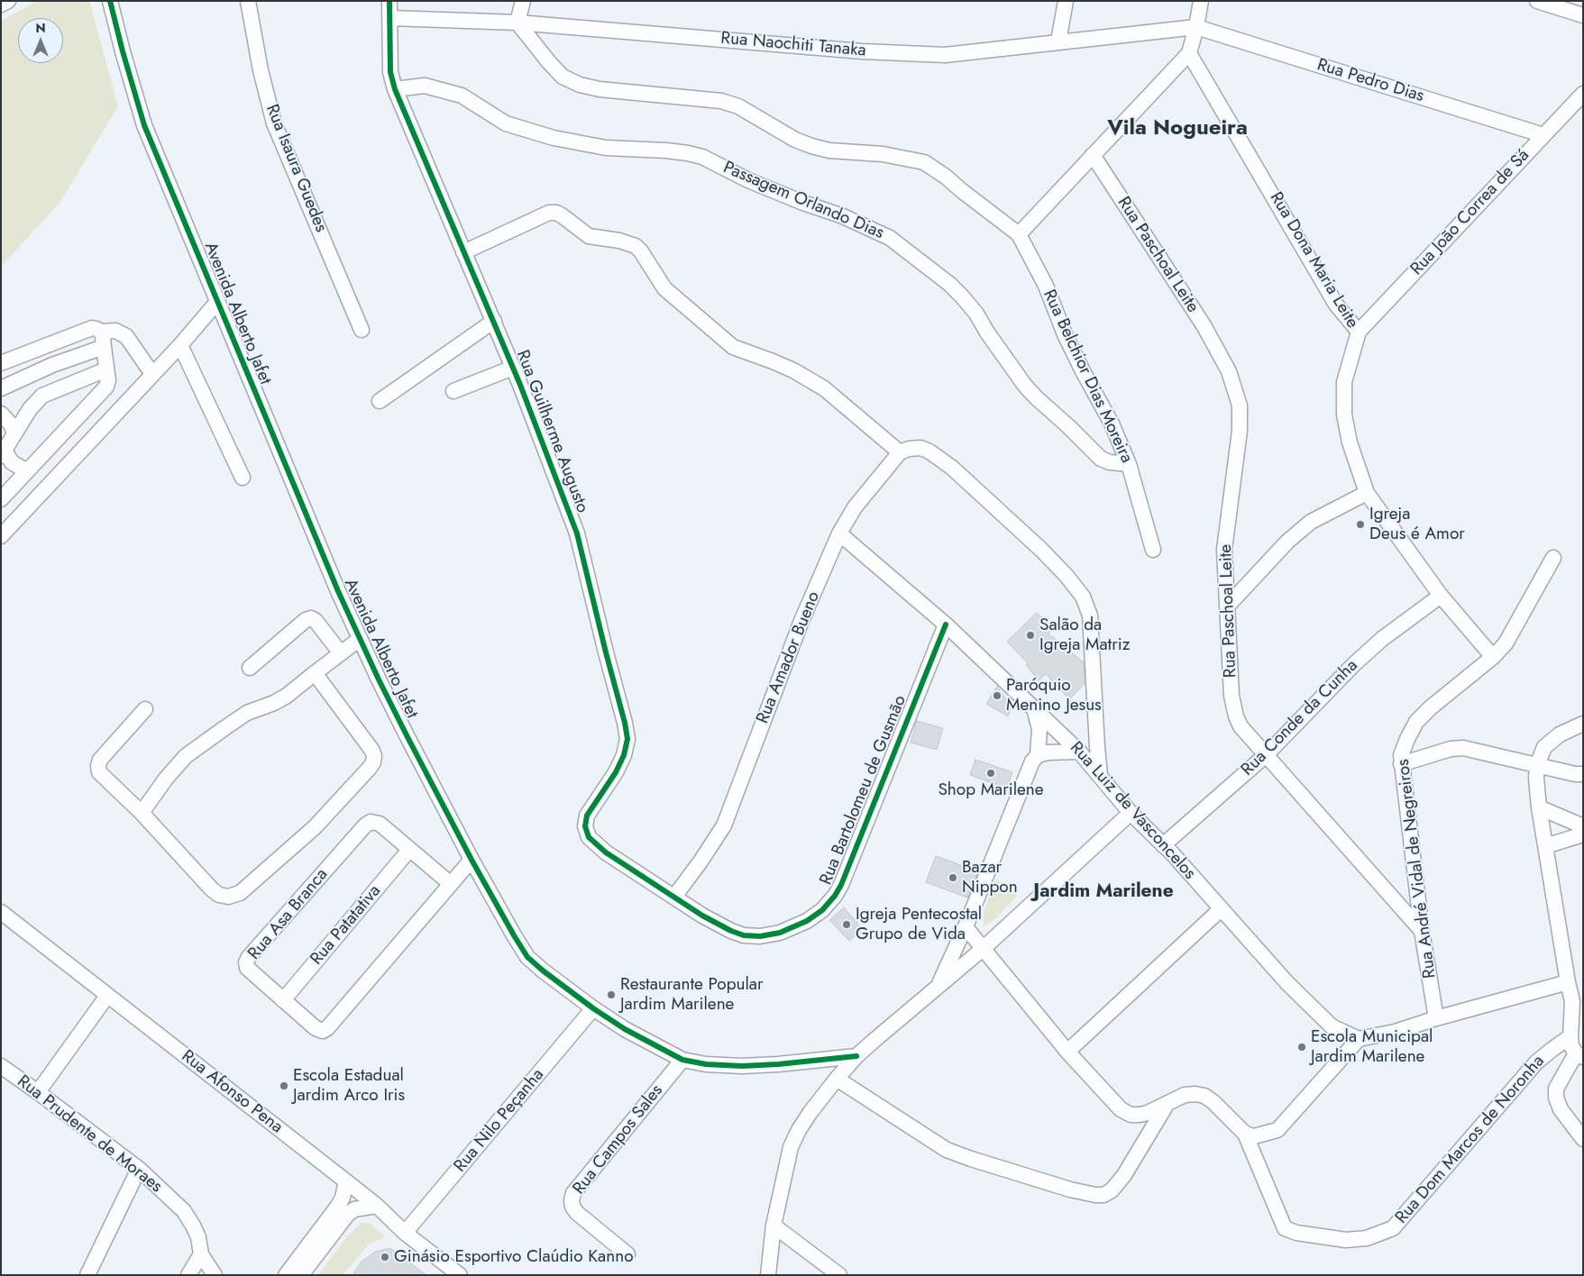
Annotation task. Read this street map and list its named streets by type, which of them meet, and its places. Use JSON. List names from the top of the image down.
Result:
{
  "streets": {
    "street": [
      "Rua Naochiti Tanaka",
      "Rua Pedro Dias",
      "Rua Isaura Guedes",
      "Passagem Orlando Dias",
      "Rua João Correa de Sá",
      "Rua Paschoal Leite",
      "Rua Dona Maria Leite",
      "Avenida Alberto Jafet",
      "Rua Belchior Dias Moreira",
      "Rua Guilherme Augusto",
      "Rua Amador Bueno",
      "Rua Conde da Cunha",
      "Rua Bartolomeu de Gusmão",
      "Rua Luiz de Vasconcelos",
      "Rua André Vidal de Negreiros",
      "Rua Asa Branca",
      "Rua Patatativa",
      "Rua Afonso Pena",
      "Rua Nilo Peçanha",
      "Rua Prudente de Moraes",
      "Rua Campos Sales",
      "Rua Dom Marcos de Noronha"
    ]
  },
  "crossings": [
    ["Rua Naochiti Tanaka", "Rua Pedro Dias"],
    ["Rua Naochiti Tanaka", "Rua Guilherme Augusto"],
    ["Rua Pedro Dias", "Rua João Correa de Sá"],
    ["Passagem Orlando Dias", "Rua Belchior Dias Moreira"],
    ["Passagem Orlando Dias", "Rua Guilherme Augusto"],
    ["Rua João Correa de Sá", "Rua Dona Maria Leite"],
    ["Rua Paschoal Leite", "Rua Conde da Cunha"],
    ["Rua Paschoal Leite", "Rua André Vidal de Negreiros"],
    ["Rua Dona Maria Leite", "Rua Conde da Cunha"],
    ["Rua Dona Maria Leite", "Rua André Vidal de Negreiros"],
    ["Avenida Alberto Jafet", "Rua Asa Branca"],
    ["Avenida Alberto Jafet", "Rua Nilo Peçanha"],
    ["Avenida Alberto Jafet", "Rua Campos Sales"],
    ["Rua Guilherme Augusto", "Rua Bartolomeu de Gusmão"],
    ["Rua Amador Bueno", "Rua Bartolomeu de Gusmão"],
    ["Rua Amador Bueno", "Rua Luiz de Vasconcelos"],
    ["Rua Conde da Cunha", "Rua Luiz de Vasconcelos"],
    ["Rua Bartolomeu de Gusmão", "Rua Luiz de Vasconcelos"],
    ["Rua Asa Branca", "Rua Patatativa"],
    ["Rua Afonso Pena", "Rua Nilo Peçanha"]
  ],
  "districts": ["Vila Nogueira", "Jardim Marilene"],
  "places": [
    "Igreja Deus é Amor",
    "Salão da Igreja Matriz",
    "Paróquio Menino Jesus",
    "Shop Marilene",
    "Bazar Nippon",
    "Igreja Pentecostal Grupo de Vida",
    "Restaurante Popular Jardim Marilene",
    "Escola Municipal Jardim Marilene",
    "Escola Estadual Jardim Arco Iris",
    "Ginásio Esportivo Claúdio Kanno"
  ],
  "north": "top"
}
